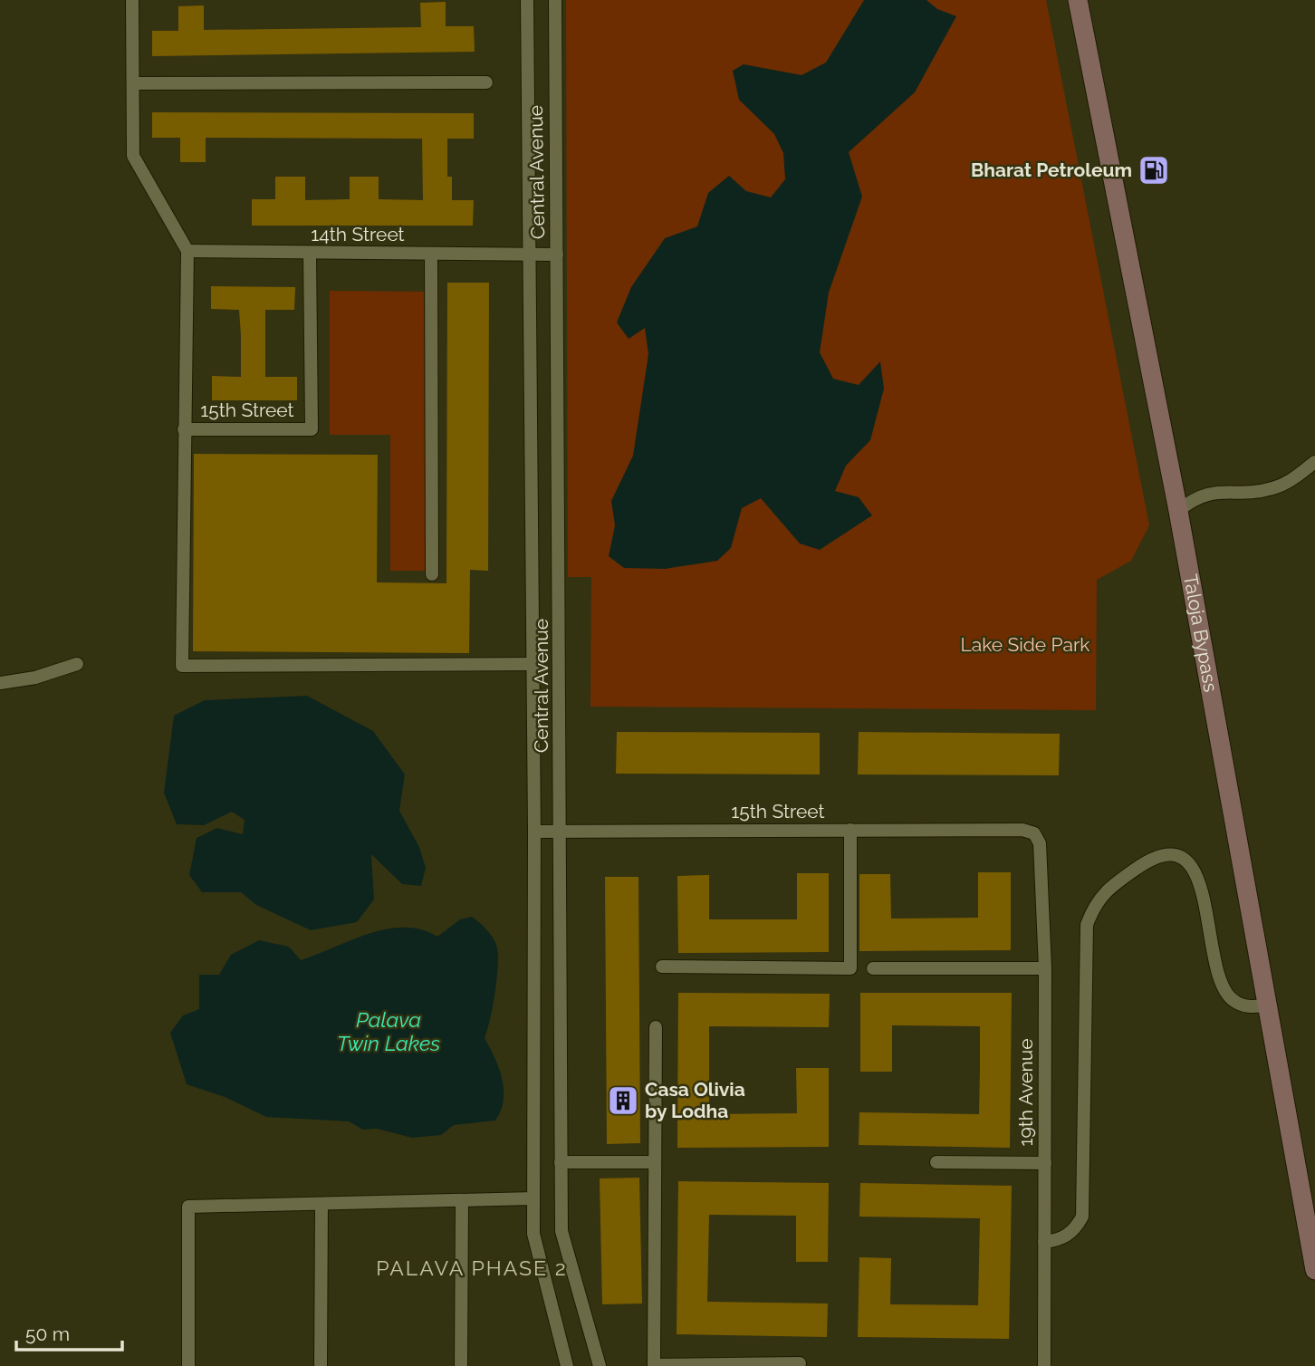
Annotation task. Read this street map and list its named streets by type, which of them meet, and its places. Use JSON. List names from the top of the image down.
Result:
{
  "streets": {
    "main road": ["Taloja Bypass"],
    "street": [
      "Central Avenue",
      "14th Street",
      "15th Street",
      "19th Avenue"
    ]
  },
  "crossings": [
    ["Central Avenue", "14th Street"],
    ["Central Avenue", "15th Street"],
    ["14th Street", "15th Street"],
    ["15th Street", "19th Avenue"]
  ],
  "districts": ["PALAVA PHASE 2"],
  "water": ["Palava Twin Lakes"],
  "parks": ["Lake Side Park"],
  "places": {
    "fuel station": ["Bharat Petroleum"],
    "building": ["Casa Olivia by Lodha"]
  },
  "scale_bar": "50 m"
}
